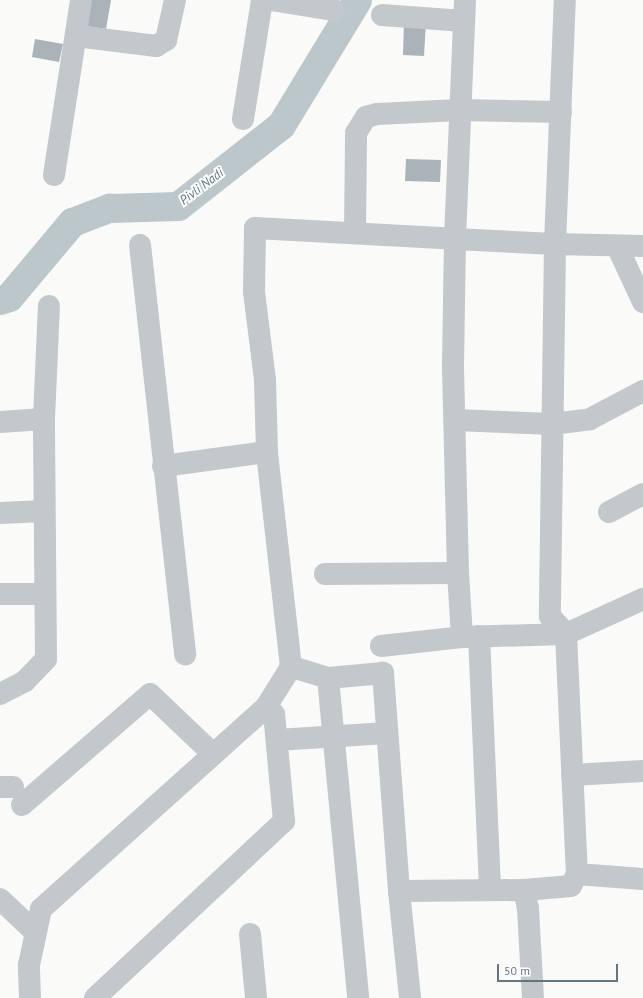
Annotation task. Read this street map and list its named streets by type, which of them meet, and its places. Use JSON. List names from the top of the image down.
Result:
{
  "water": ["Pivli Nadi"],
  "scale_bar": "50 m"
}
